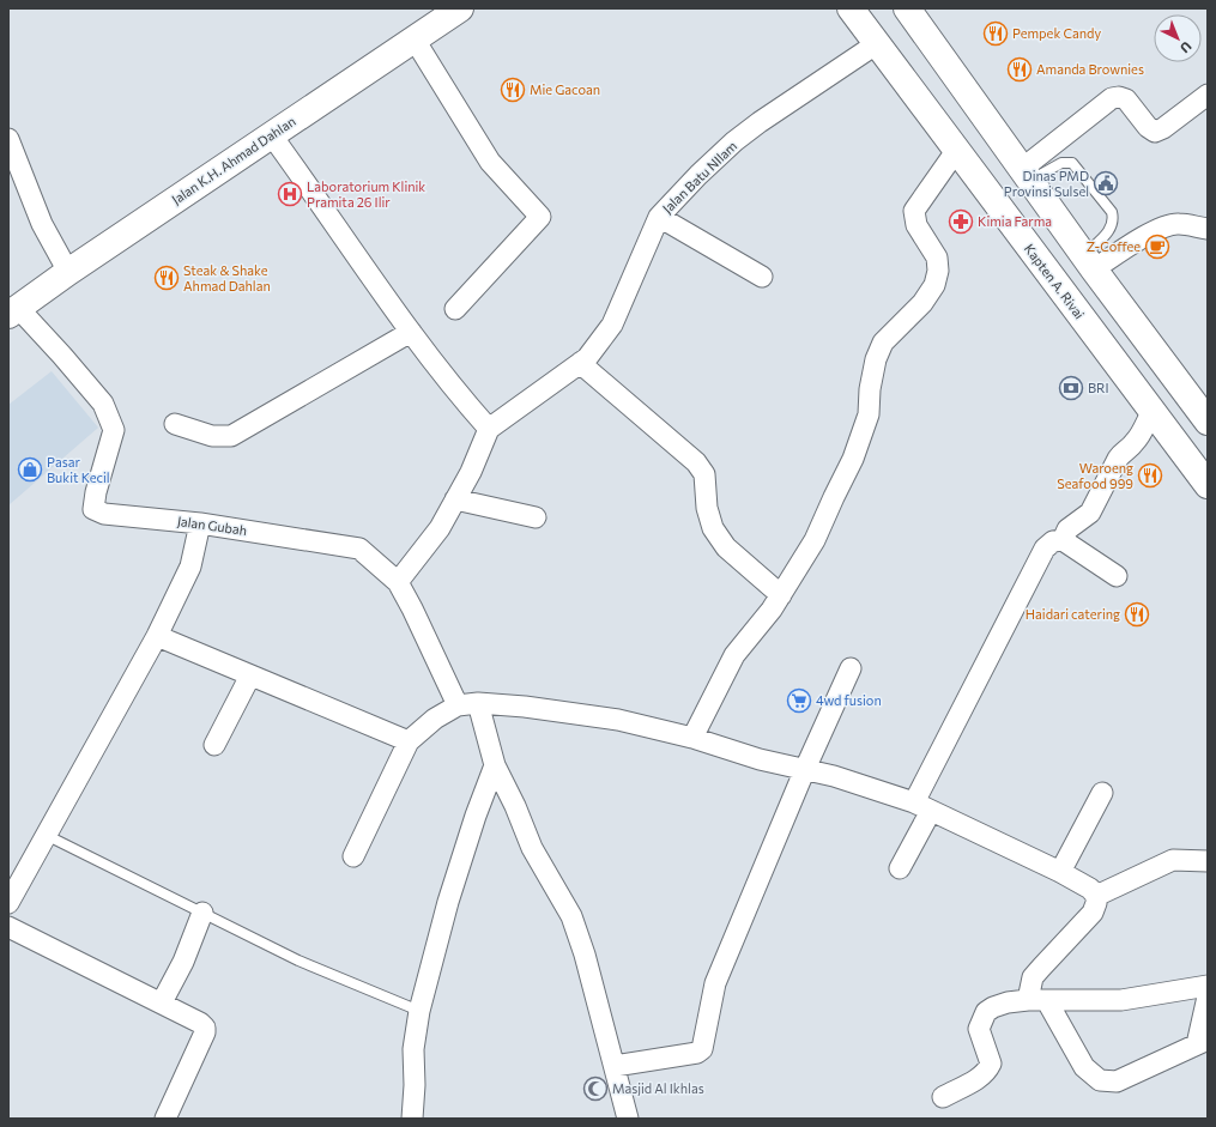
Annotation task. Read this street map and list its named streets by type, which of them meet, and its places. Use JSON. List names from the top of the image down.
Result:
{
  "streets": {
    "main road": ["Jalan K.H. Ahmad Dahlan", "Kapten A. Rivai"],
    "street": ["Jalan Batu NIlam", "Jalan Gubah"]
  },
  "crossings": [
    ["Jalan K.H. Ahmad Dahlan", "Jalan Gubah"],
    ["Jalan Batu NIlam", "Kapten A. Rivai"]
  ],
  "places": {
    "restaurant": [
      "Pempek Candy",
      "Amanda Brownies",
      "Mie Gacoan",
      "Steak & Shake Ahmad Dahlan",
      "Waroeng Seafood 999",
      "Haidari catering"
    ],
    "public building": ["Dinas PMD Provinsi Sulsel"],
    "hospital": ["Laboratorium Klinik Pramita 26 Ilir"],
    "pharmacy": ["Kimia Farma"],
    "cafe": ["Z-Coffee"],
    "bank": ["BRI"],
    "shop": ["Pasar Bukit Kecil"],
    "supermarket": ["4wd fusion"],
    "mosque": ["Masjid Al Ikhlas"]
  },
  "north": "bottom right"
}
